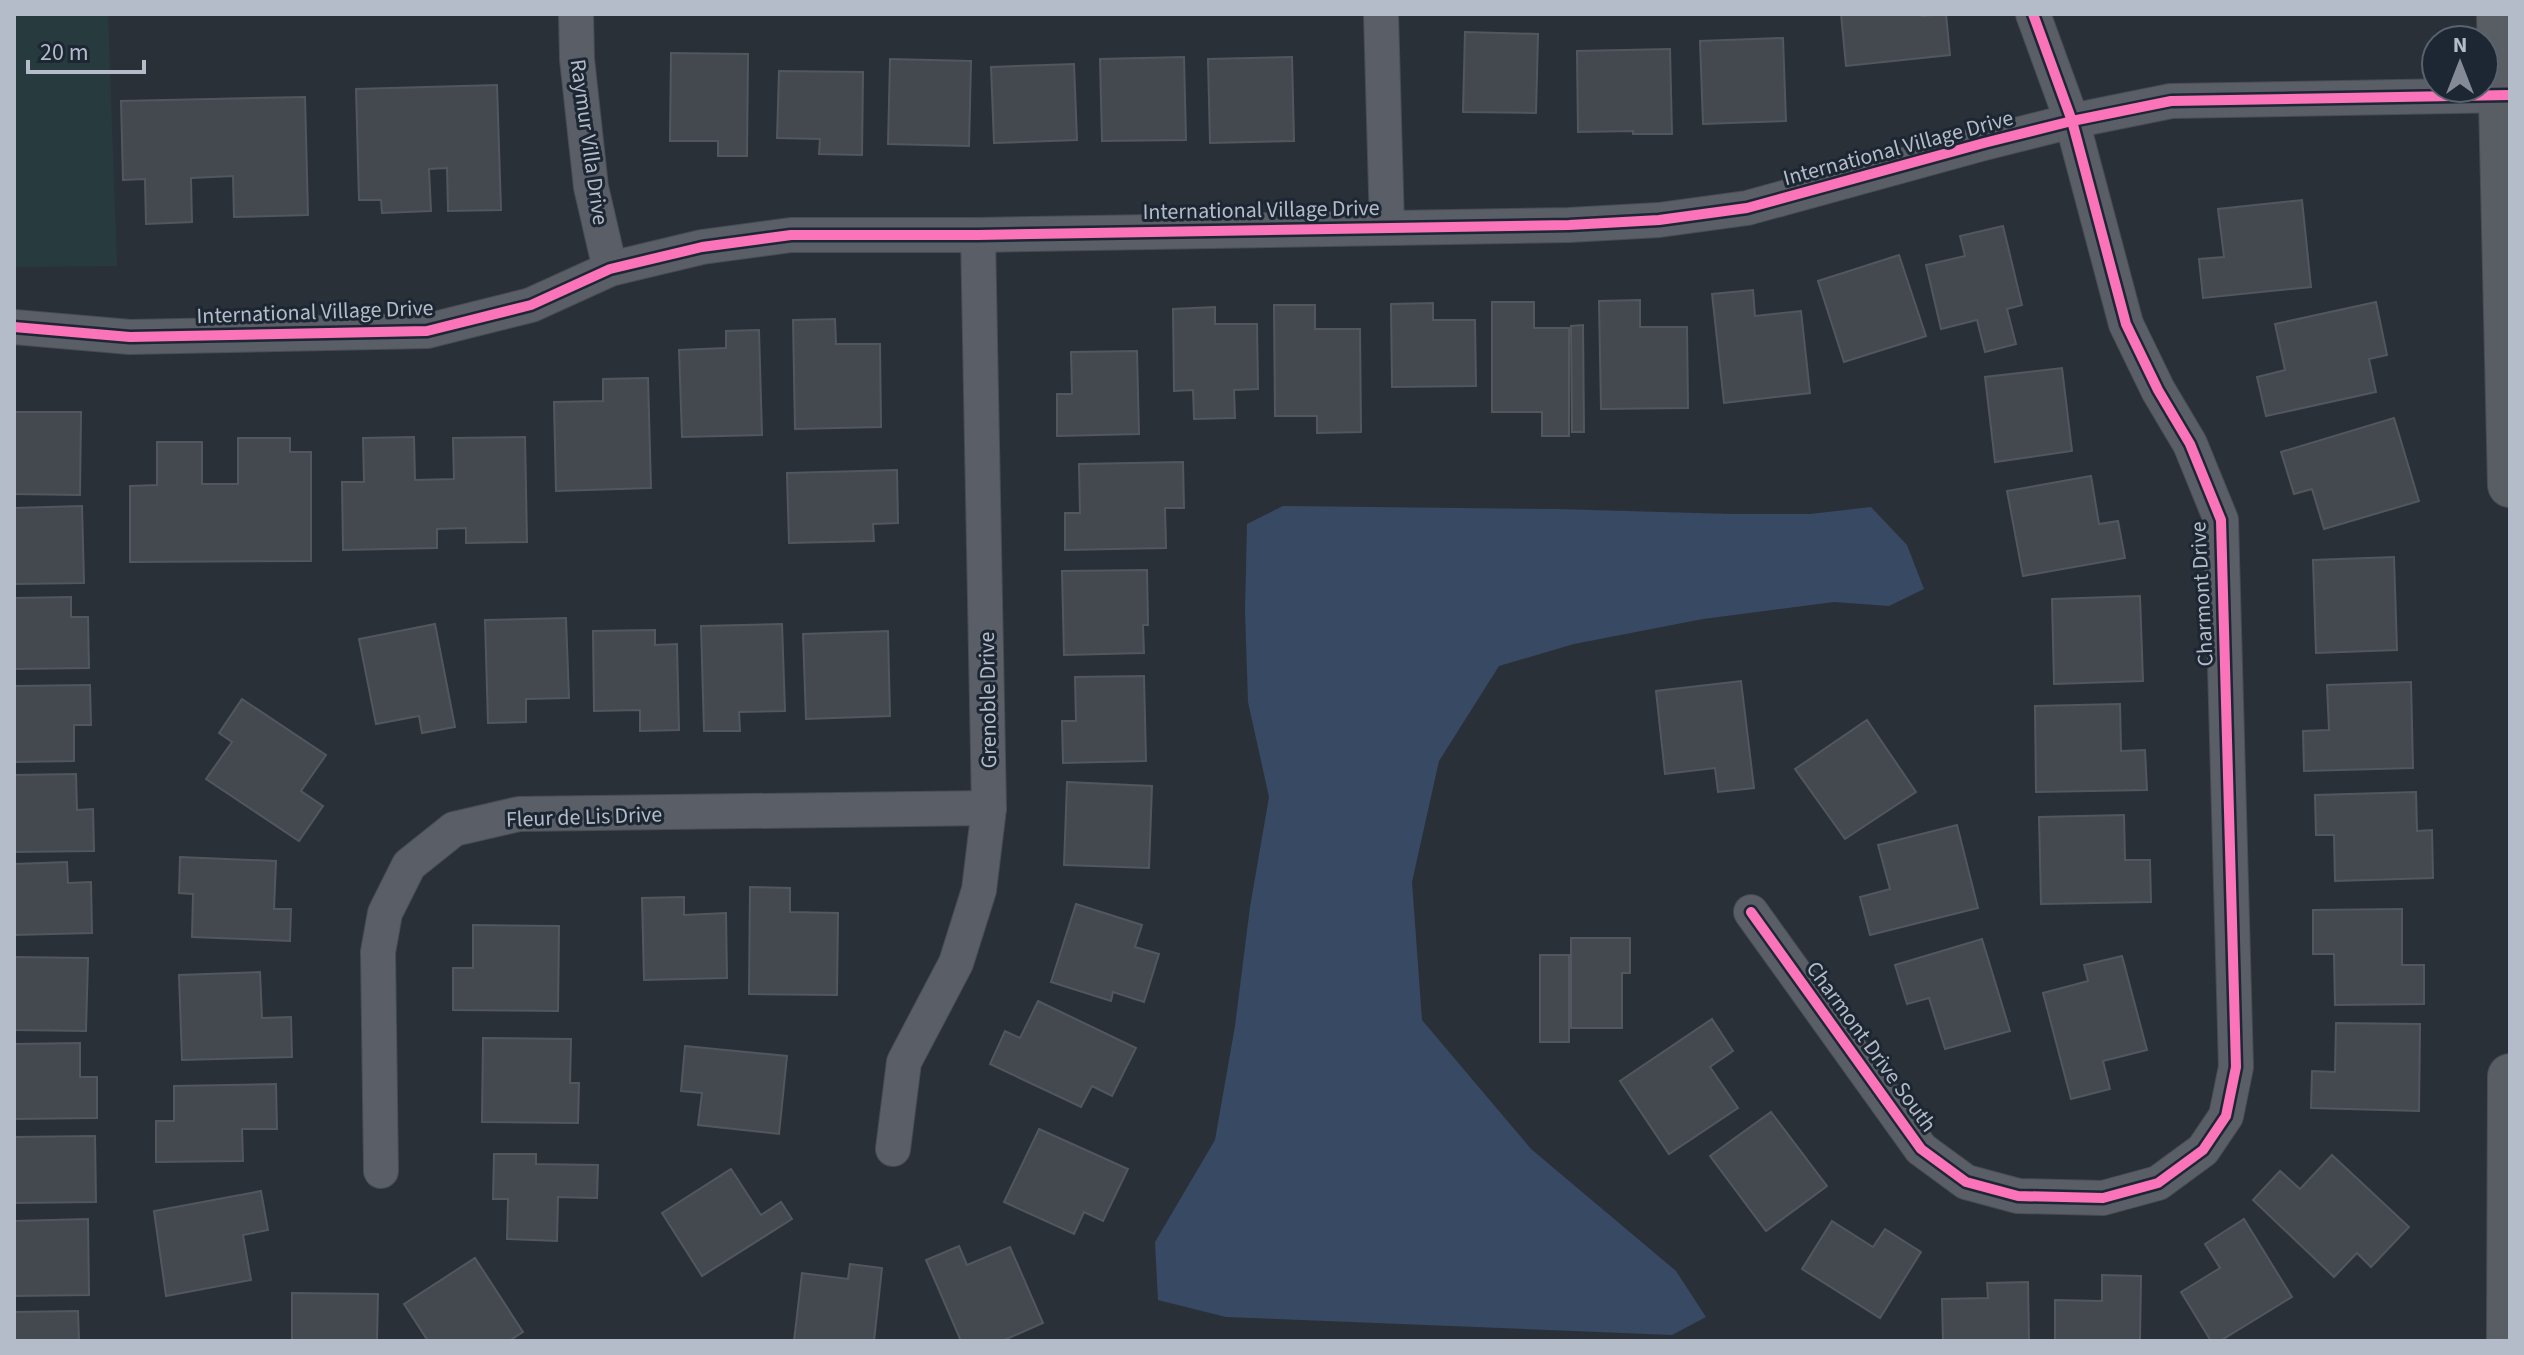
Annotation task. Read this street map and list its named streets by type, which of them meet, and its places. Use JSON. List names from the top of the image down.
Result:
{
  "streets": {
    "street": [
      "Raymur Villa Drive",
      "International Village Drive",
      "Charmont Drive",
      "Grenoble Drive",
      "Fleur de Lis Drive",
      "Charmont Drive South"
    ]
  },
  "crossings": [
    ["Raymur Villa Drive", "International Village Drive"],
    ["International Village Drive", "Charmont Drive"],
    ["International Village Drive", "Grenoble Drive"],
    ["Charmont Drive", "Charmont Drive South"],
    ["Grenoble Drive", "Fleur de Lis Drive"]
  ],
  "scale_bar": "20 m",
  "north": "top"
}
